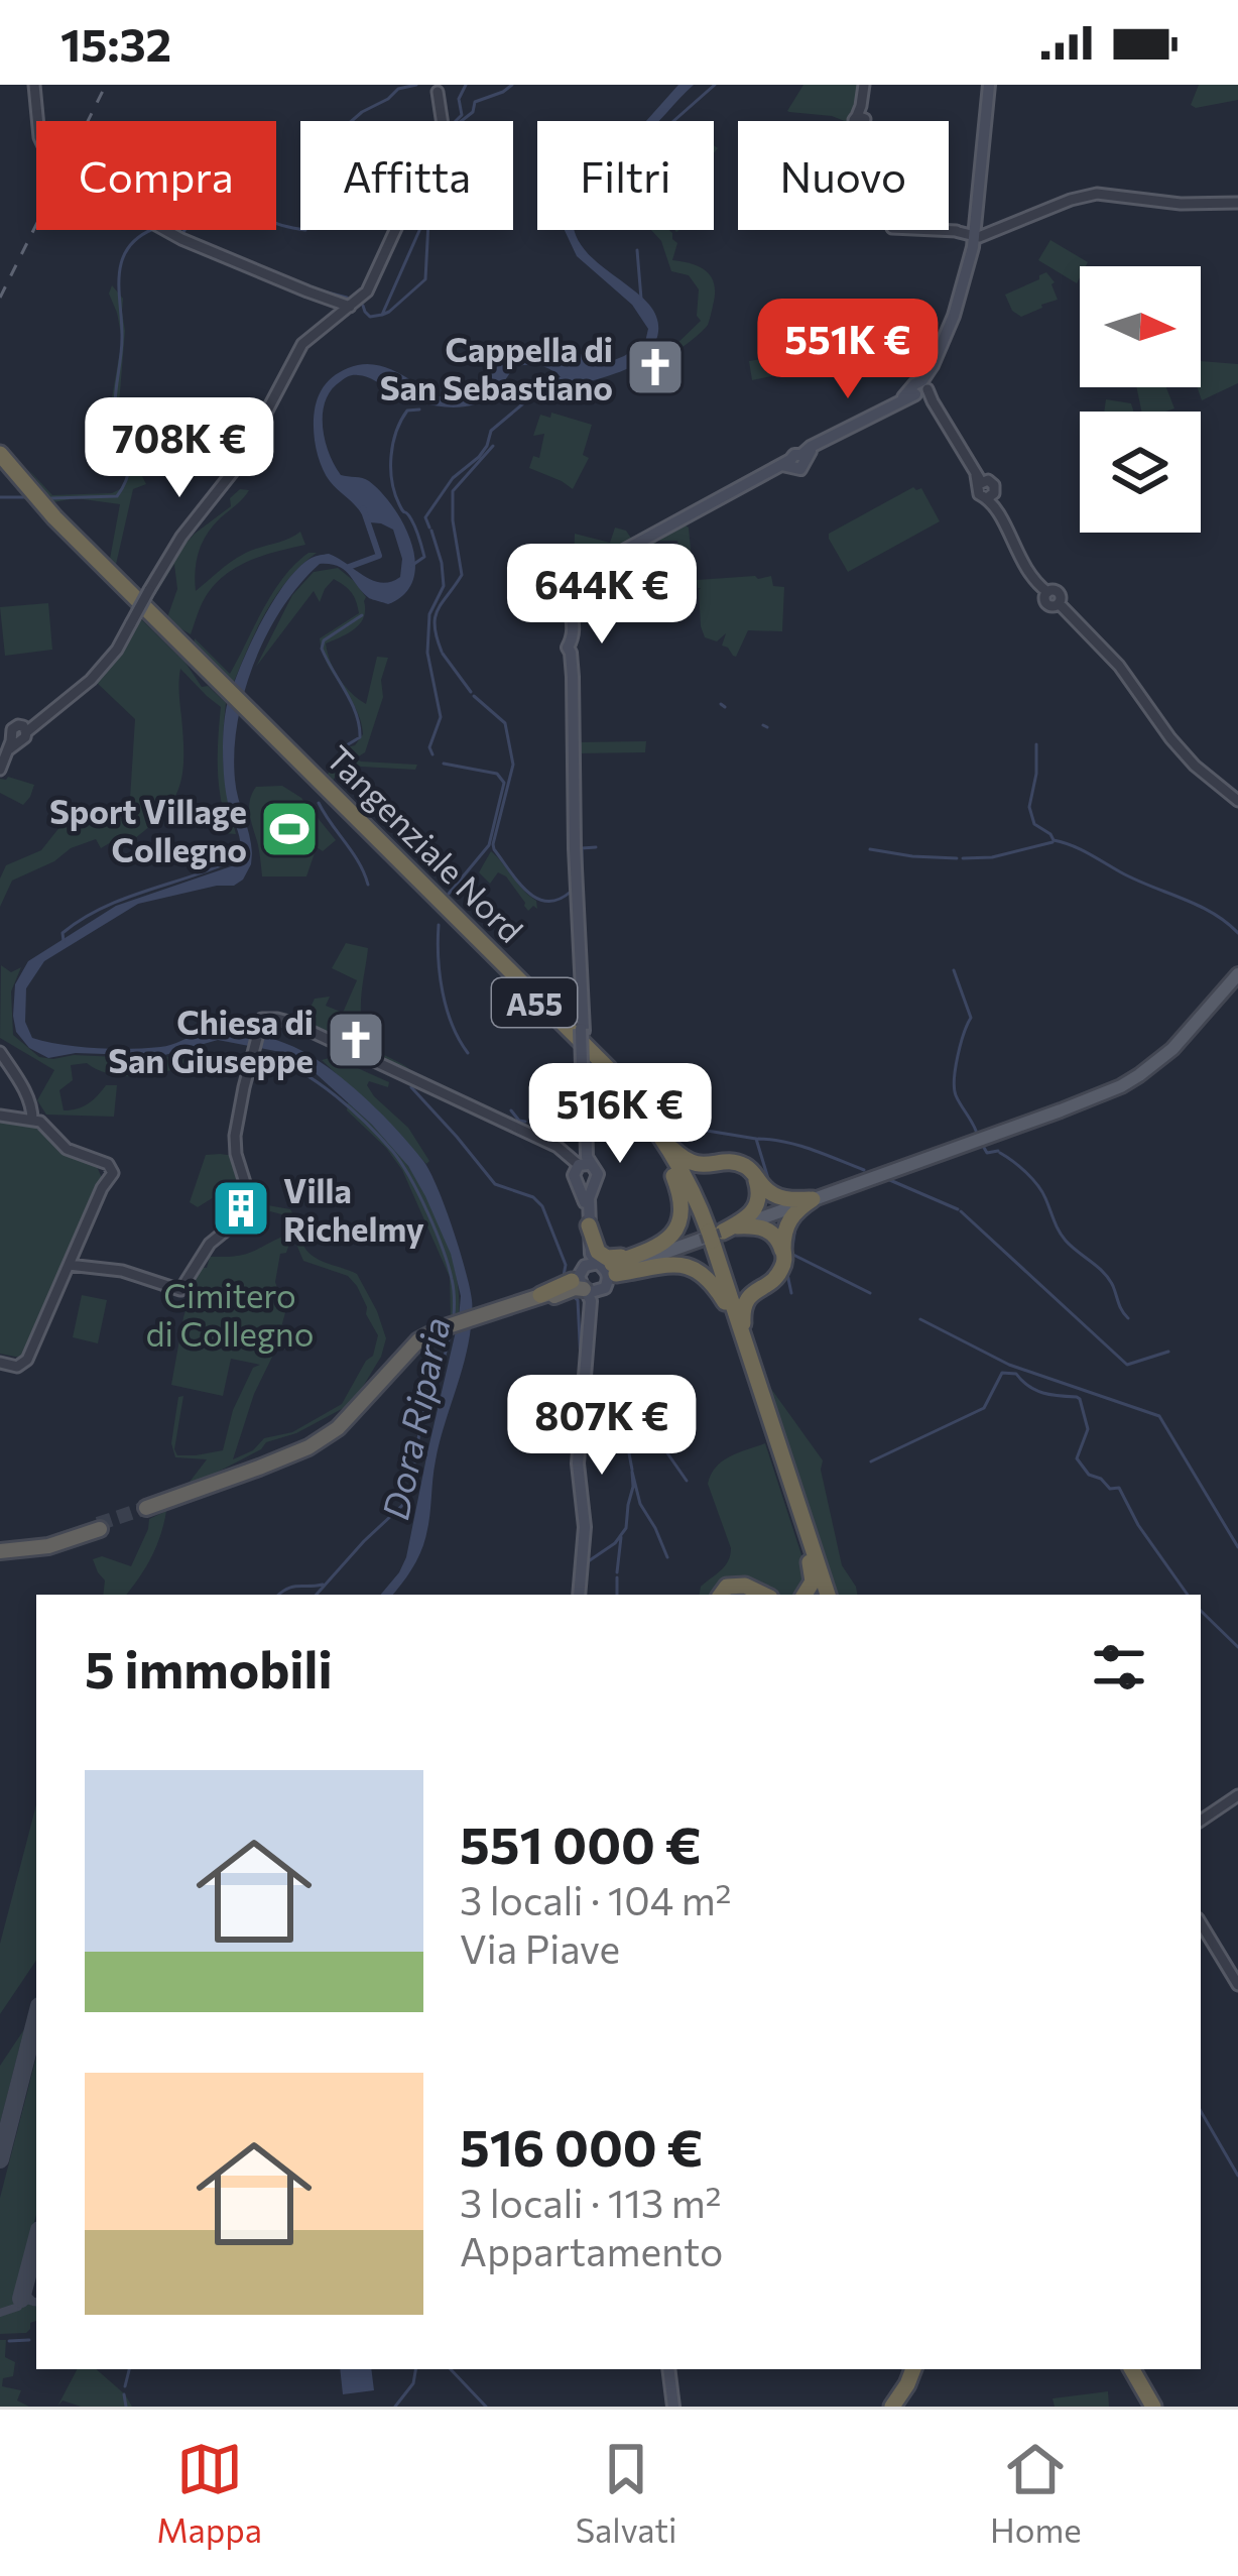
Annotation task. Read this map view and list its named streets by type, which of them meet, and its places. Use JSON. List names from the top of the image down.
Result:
{
  "streets": {
    "highway": ["Tangenziale Nord", "A55"]
  },
  "water": ["Dora Riparia"],
  "parks": ["Cimitero di Collegno"],
  "places": {
    "church": ["Cappella di San Sebastiano", "Chiesa di San Giuseppe"],
    "sports": ["Sport Village Collegno"],
    "building": ["Villa Richelmy"]
  },
  "north": "right",
  "page": {
    "status": "15:32",
    "chip": [
      "Compra",
      "Affitta",
      "Filtri",
      "Nuovo"
    ],
    "price": [
      "551K €",
      "708K €",
      "644K €",
      "516K €",
      "807K €"
    ],
    "heading": "5 immobili",
    "list": [
      {
        "name": "551 000 €",
        "note": "3 locali · 104 m² · Via Piave"
      },
      {
        "name": "516 000 €",
        "note": "3 locali · 113 m² · Appartamento"
      }
    ],
    "tabs": ["Mappa", "Salvati", "Home"]
  }
}
